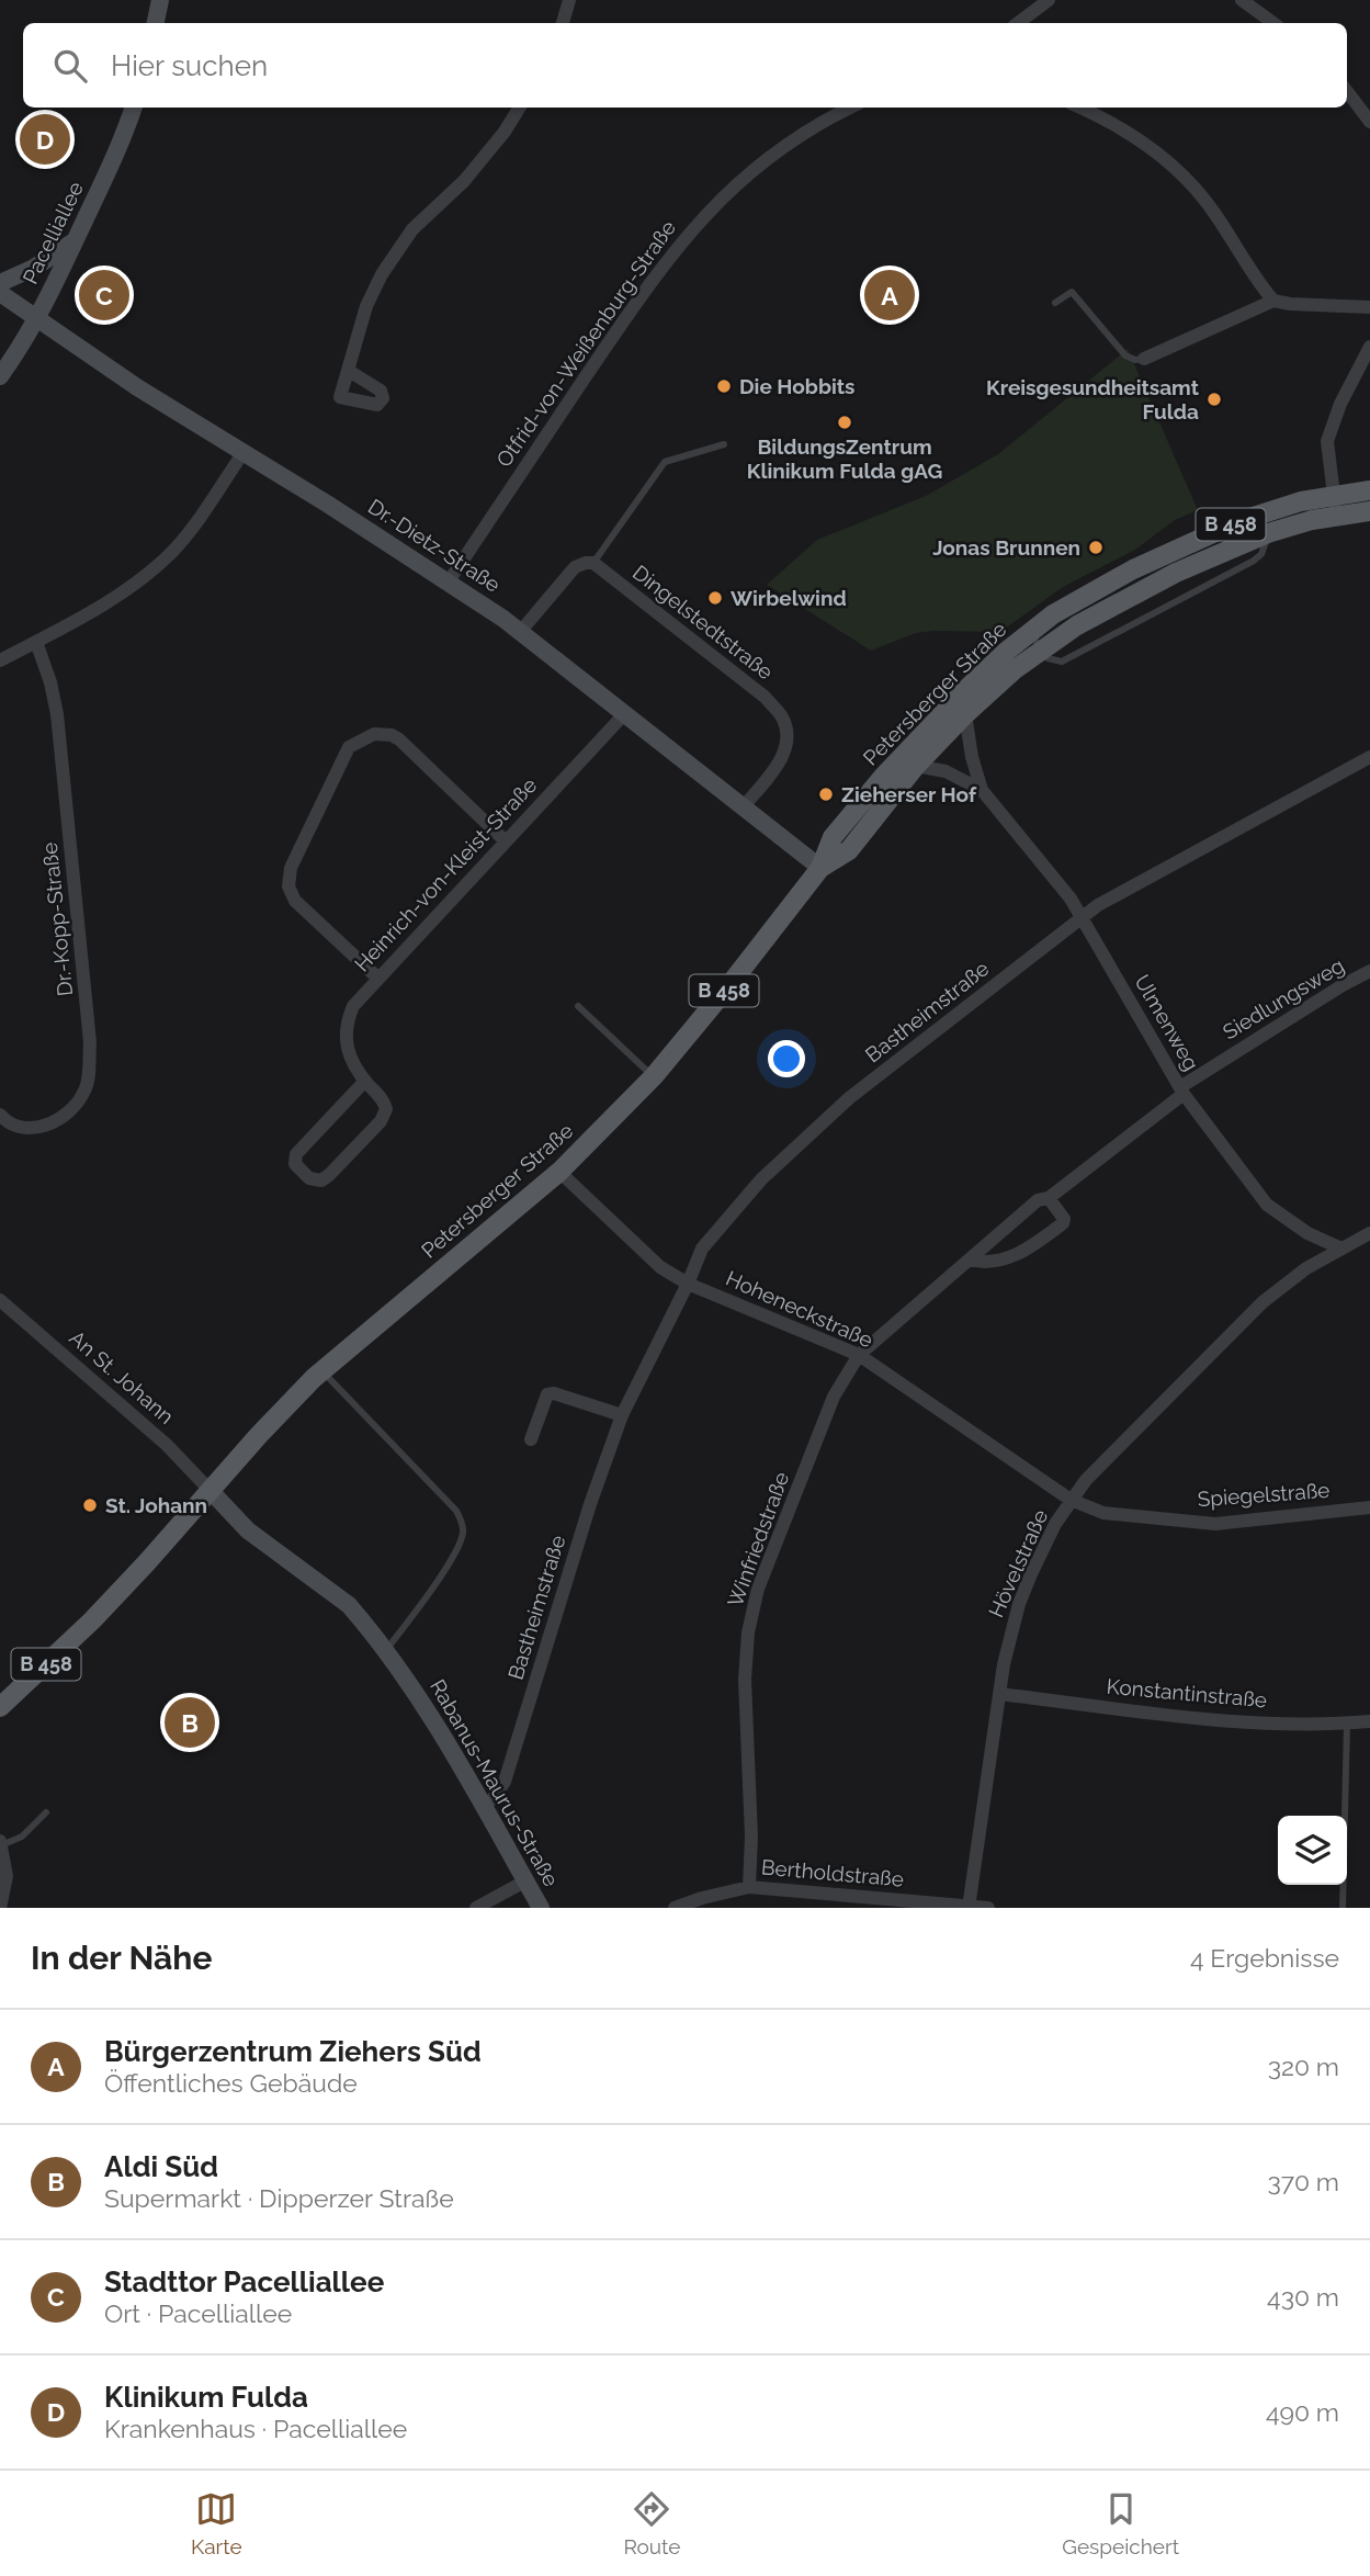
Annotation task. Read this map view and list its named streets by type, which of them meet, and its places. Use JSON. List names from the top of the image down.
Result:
{
  "streets": {
    "main road": [
      "Pacelliallee",
      "B 458",
      "Dr.-Dietz-Straße",
      "Petersberger Straße",
      "Rabanus-Maurus-Straße"
    ],
    "street": [
      "Otfrid-von-Weißenburg-Straße",
      "Dingelstedtstraße",
      "Heinrich-von-Kleist-Straße",
      "Dr.-Kopp-Straße",
      "Siedlungsweg",
      "Bastheimstraße",
      "Ulmenweg",
      "Hoheneckstraße",
      "An St. Johann",
      "Spiegelstraße",
      "Winfriedstraße",
      "Hövelstraße",
      "Konstantinstraße",
      "Bertholdstraße"
    ]
  },
  "crossings": [
    ["Pacelliallee", "Dr.-Dietz-Straße"],
    ["Otfrid-von-Weißenburg-Straße", "Dr.-Dietz-Straße"],
    ["B 458", "Petersberger Straße"],
    ["B 458", "An St. Johann"],
    ["B 458", "Rabanus-Maurus-Straße"],
    ["Dr.-Dietz-Straße", "Dingelstedtstraße"],
    ["Dr.-Dietz-Straße", "Petersberger Straße"],
    ["Dr.-Dietz-Straße", "Heinrich-von-Kleist-Straße"],
    ["Petersberger Straße", "Ulmenweg"],
    ["Petersberger Straße", "Hoheneckstraße"],
    ["Petersberger Straße", "An St. Johann"],
    ["Petersberger Straße", "Rabanus-Maurus-Straße"],
    ["Siedlungsweg", "Ulmenweg"],
    ["Siedlungsweg", "Winfriedstraße"],
    ["Bastheimstraße", "Ulmenweg"],
    ["Bastheimstraße", "Hoheneckstraße"],
    ["Bastheimstraße", "Rabanus-Maurus-Straße"],
    ["Ulmenweg", "Hövelstraße"],
    ["Hoheneckstraße", "Spiegelstraße"],
    ["Hoheneckstraße", "Winfriedstraße"],
    ["Hoheneckstraße", "Hövelstraße"],
    ["An St. Johann", "Rabanus-Maurus-Straße"],
    ["Spiegelstraße", "Hövelstraße"],
    ["Winfriedstraße", "Bertholdstraße"],
    ["Hövelstraße", "Konstantinstraße"],
    ["Hövelstraße", "Bertholdstraße"]
  ],
  "places": [
    "Die Hobbits",
    "Kreisgesundheitsamt Fulda",
    "BildungsZentrum Klinikum Fulda gAG",
    "Jonas Brunnen",
    "Wirbelwind",
    "Zieherser Hof",
    "St. Johann"
  ],
  "page": {
    "search": "Hier suchen",
    "pins": [
      "D",
      "A",
      "C",
      "B"
    ],
    "heading": ["In der Nähe", "4 Ergebnisse"],
    "list": [
      {
        "mark": "A",
        "name": "Bürgerzentrum Ziehers Süd",
        "note": "Öffentliches Gebäude",
        "value": "320 m"
      },
      {
        "mark": "B",
        "name": "Aldi Süd",
        "note": "Supermarkt · Dipperzer Straße",
        "value": "370 m"
      },
      {
        "mark": "C",
        "name": "Stadttor Pacelliallee",
        "note": "Ort · Pacelliallee",
        "value": "430 m"
      },
      {
        "mark": "D",
        "name": "Klinikum Fulda",
        "note": "Krankenhaus · Pacelliallee",
        "value": "490 m"
      }
    ],
    "nav": ["Karte", "Route", "Gespeichert"]
  }
}
